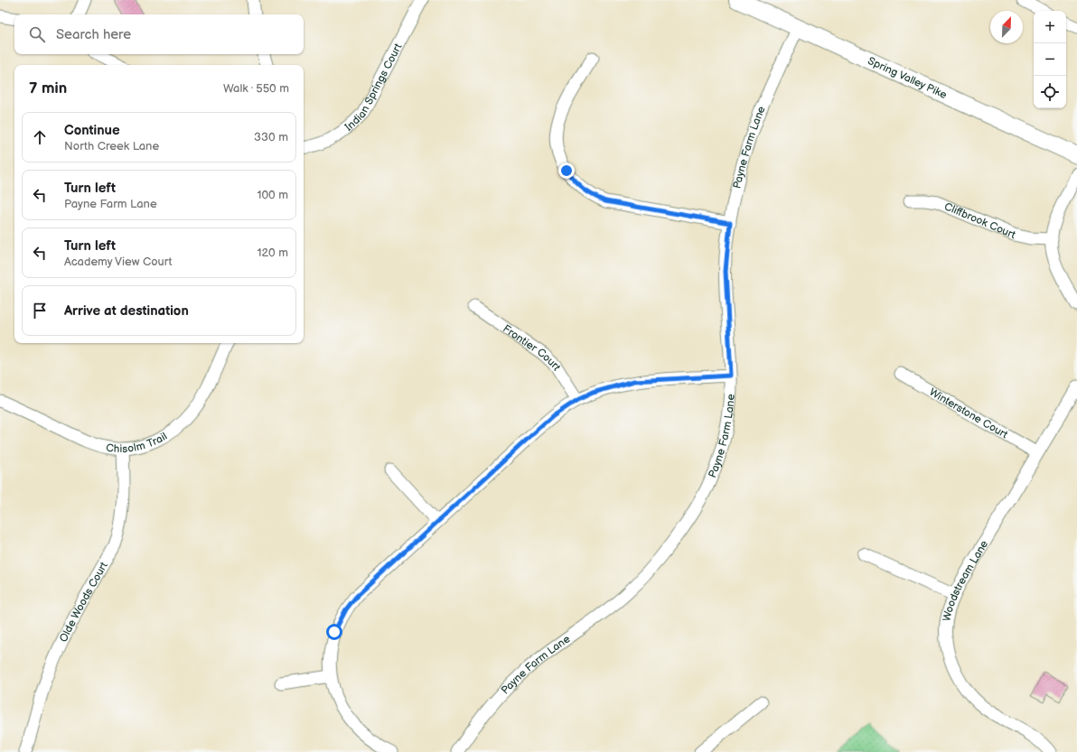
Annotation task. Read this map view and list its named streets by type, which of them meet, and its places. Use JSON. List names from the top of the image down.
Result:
{
  "streets": {
    "street": [
      "Spring Valley Pike",
      "Indian Springs Court",
      "Payne Farm Lane",
      "Cliffbrook Court",
      "Frontier Court",
      "Winterstone Court",
      "Chisolm Trail",
      "Woodstream Lane",
      "Olde Woods Court"
    ]
  },
  "crossings": [
    ["Spring Valley Pike", "Payne Farm Lane"],
    ["Winterstone Court", "Woodstream Lane"],
    ["Chisolm Trail", "Olde Woods Court"]
  ],
  "north": "top right",
  "page": {
    "map_buttons": ["+", "−"],
    "search": "Search here",
    "heading": ["7 min", "Walk · 550 m"],
    "list": [
      ["Continue", "North Creek Lane", "330 m"],
      ["Turn left", "Payne Farm Lane", "100 m"],
      ["Turn left", "Academy View Court", "120 m"],
      "Arrive at destination"
    ]
  }
}
